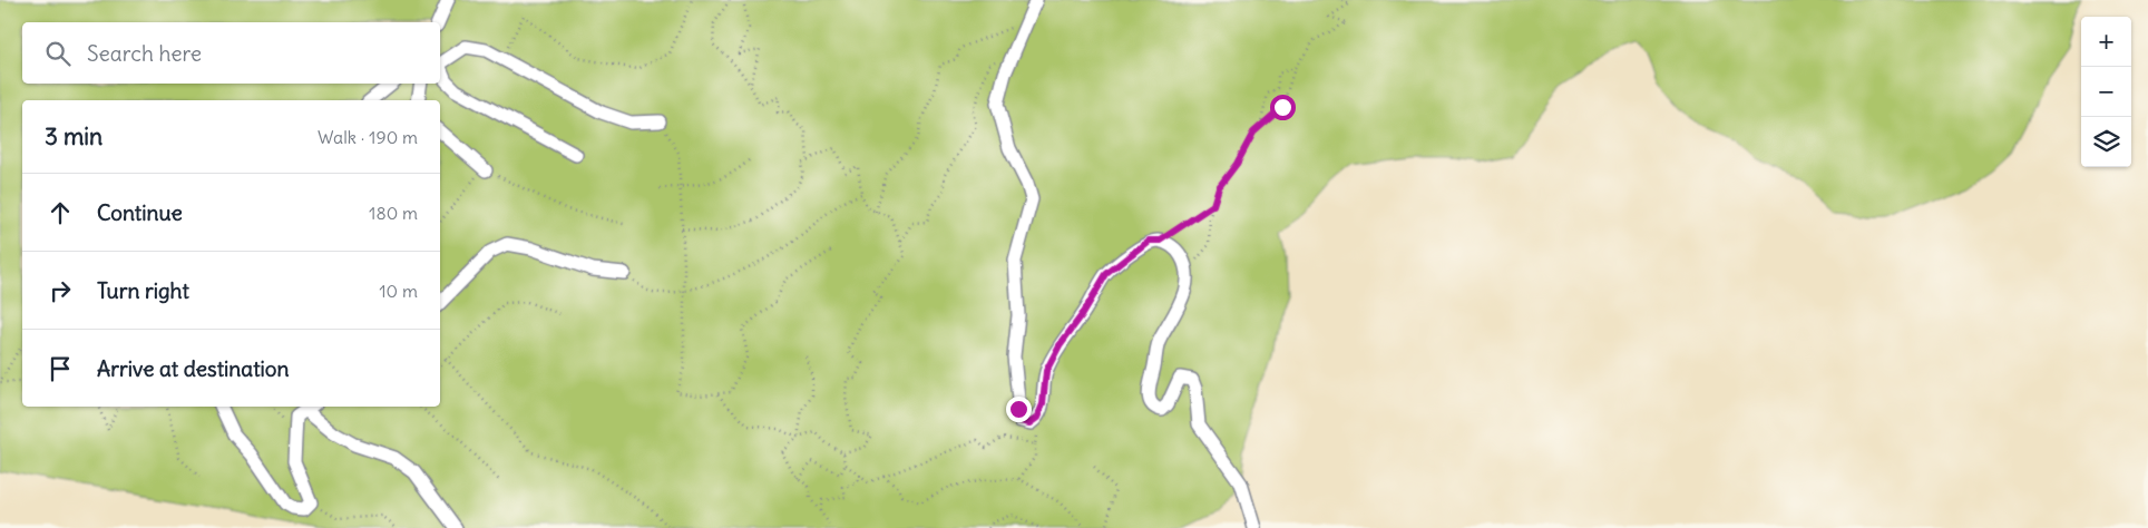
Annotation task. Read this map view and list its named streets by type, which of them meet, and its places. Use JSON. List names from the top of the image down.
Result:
{
  "page": {
    "map_buttons": ["+", "−"],
    "search": "Search here",
    "heading": ["3 min", "Walk · 190 m"],
    "list": [
      ["Continue", "180 m"],
      ["Turn right", "10 m"],
      "Arrive at destination"
    ]
  }
}
